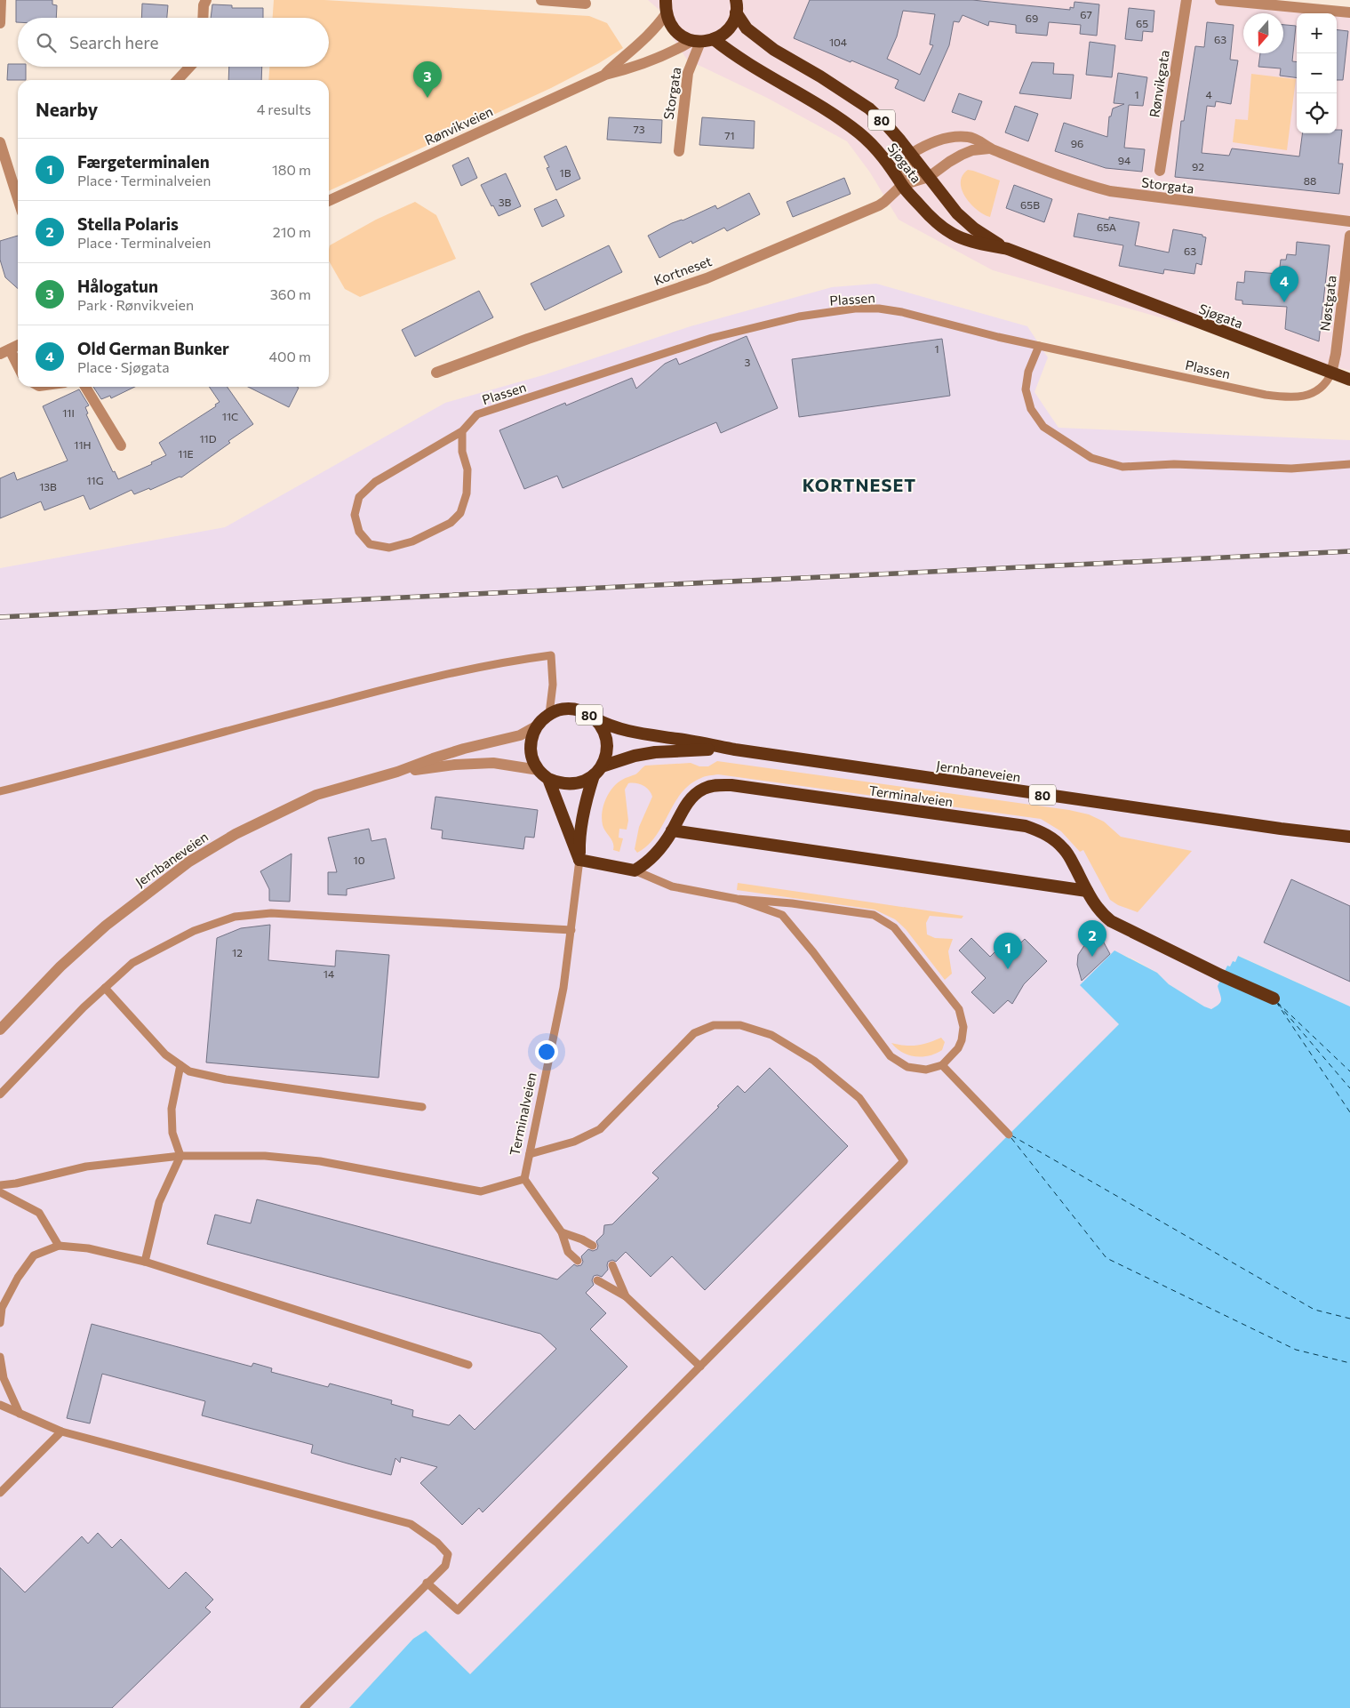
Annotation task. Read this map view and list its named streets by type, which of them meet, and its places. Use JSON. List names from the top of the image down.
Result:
{
  "streets": {
    "highway": [
      "80",
      "Sjøgata",
      "Jernbaneveien",
      "Terminalveien"
    ],
    "street": [
      "Rønvikgata",
      "Storgata",
      "Rønvikveien",
      "Kortneset",
      "Nøstgata"
    ],
    "lane": ["Plassen"]
  },
  "crossings": [
    ["Storgata", "80"],
    ["Storgata", "Rønvikveien"],
    ["Storgata", "Sjøgata"],
    ["80", "Rønvikveien"],
    ["80", "Sjøgata"],
    ["80", "Jernbaneveien"],
    ["80", "Terminalveien"],
    ["Sjøgata", "Kortneset"],
    ["Sjøgata", "Plassen"],
    ["Sjøgata", "Nøstgata"],
    ["Plassen", "Nøstgata"],
    ["Jernbaneveien", "Terminalveien"]
  ],
  "districts": ["KORTNESET"],
  "house_numbers": [
    "67",
    "69",
    "65",
    "63",
    "104",
    "1",
    "4",
    "73",
    "71",
    "96",
    "94",
    "92",
    "1B",
    "88",
    "3B",
    "65B",
    "65A",
    "63",
    "1",
    "3",
    "11I",
    "11C",
    "11D",
    "11H",
    "11E",
    "11G",
    "13B",
    "10",
    "12",
    "14"
  ],
  "north": "bottom",
  "page": {
    "map_buttons": ["+", "−"],
    "search": "Search here",
    "pins": [
      "3",
      "4",
      "2",
      "1"
    ],
    "heading": ["Nearby", "4 results"],
    "list": [
      {
        "mark": "1",
        "name": "Færgeterminalen",
        "note": "Place · Terminalveien",
        "value": "180 m"
      },
      {
        "mark": "2",
        "name": "Stella Polaris",
        "note": "Place · Terminalveien",
        "value": "210 m"
      },
      {
        "mark": "3",
        "name": "Hålogatun",
        "note": "Park · Rønvikveien",
        "value": "360 m"
      },
      {
        "mark": "4",
        "name": "Old German Bunker",
        "note": "Place · Sjøgata",
        "value": "400 m"
      }
    ]
  }
}
